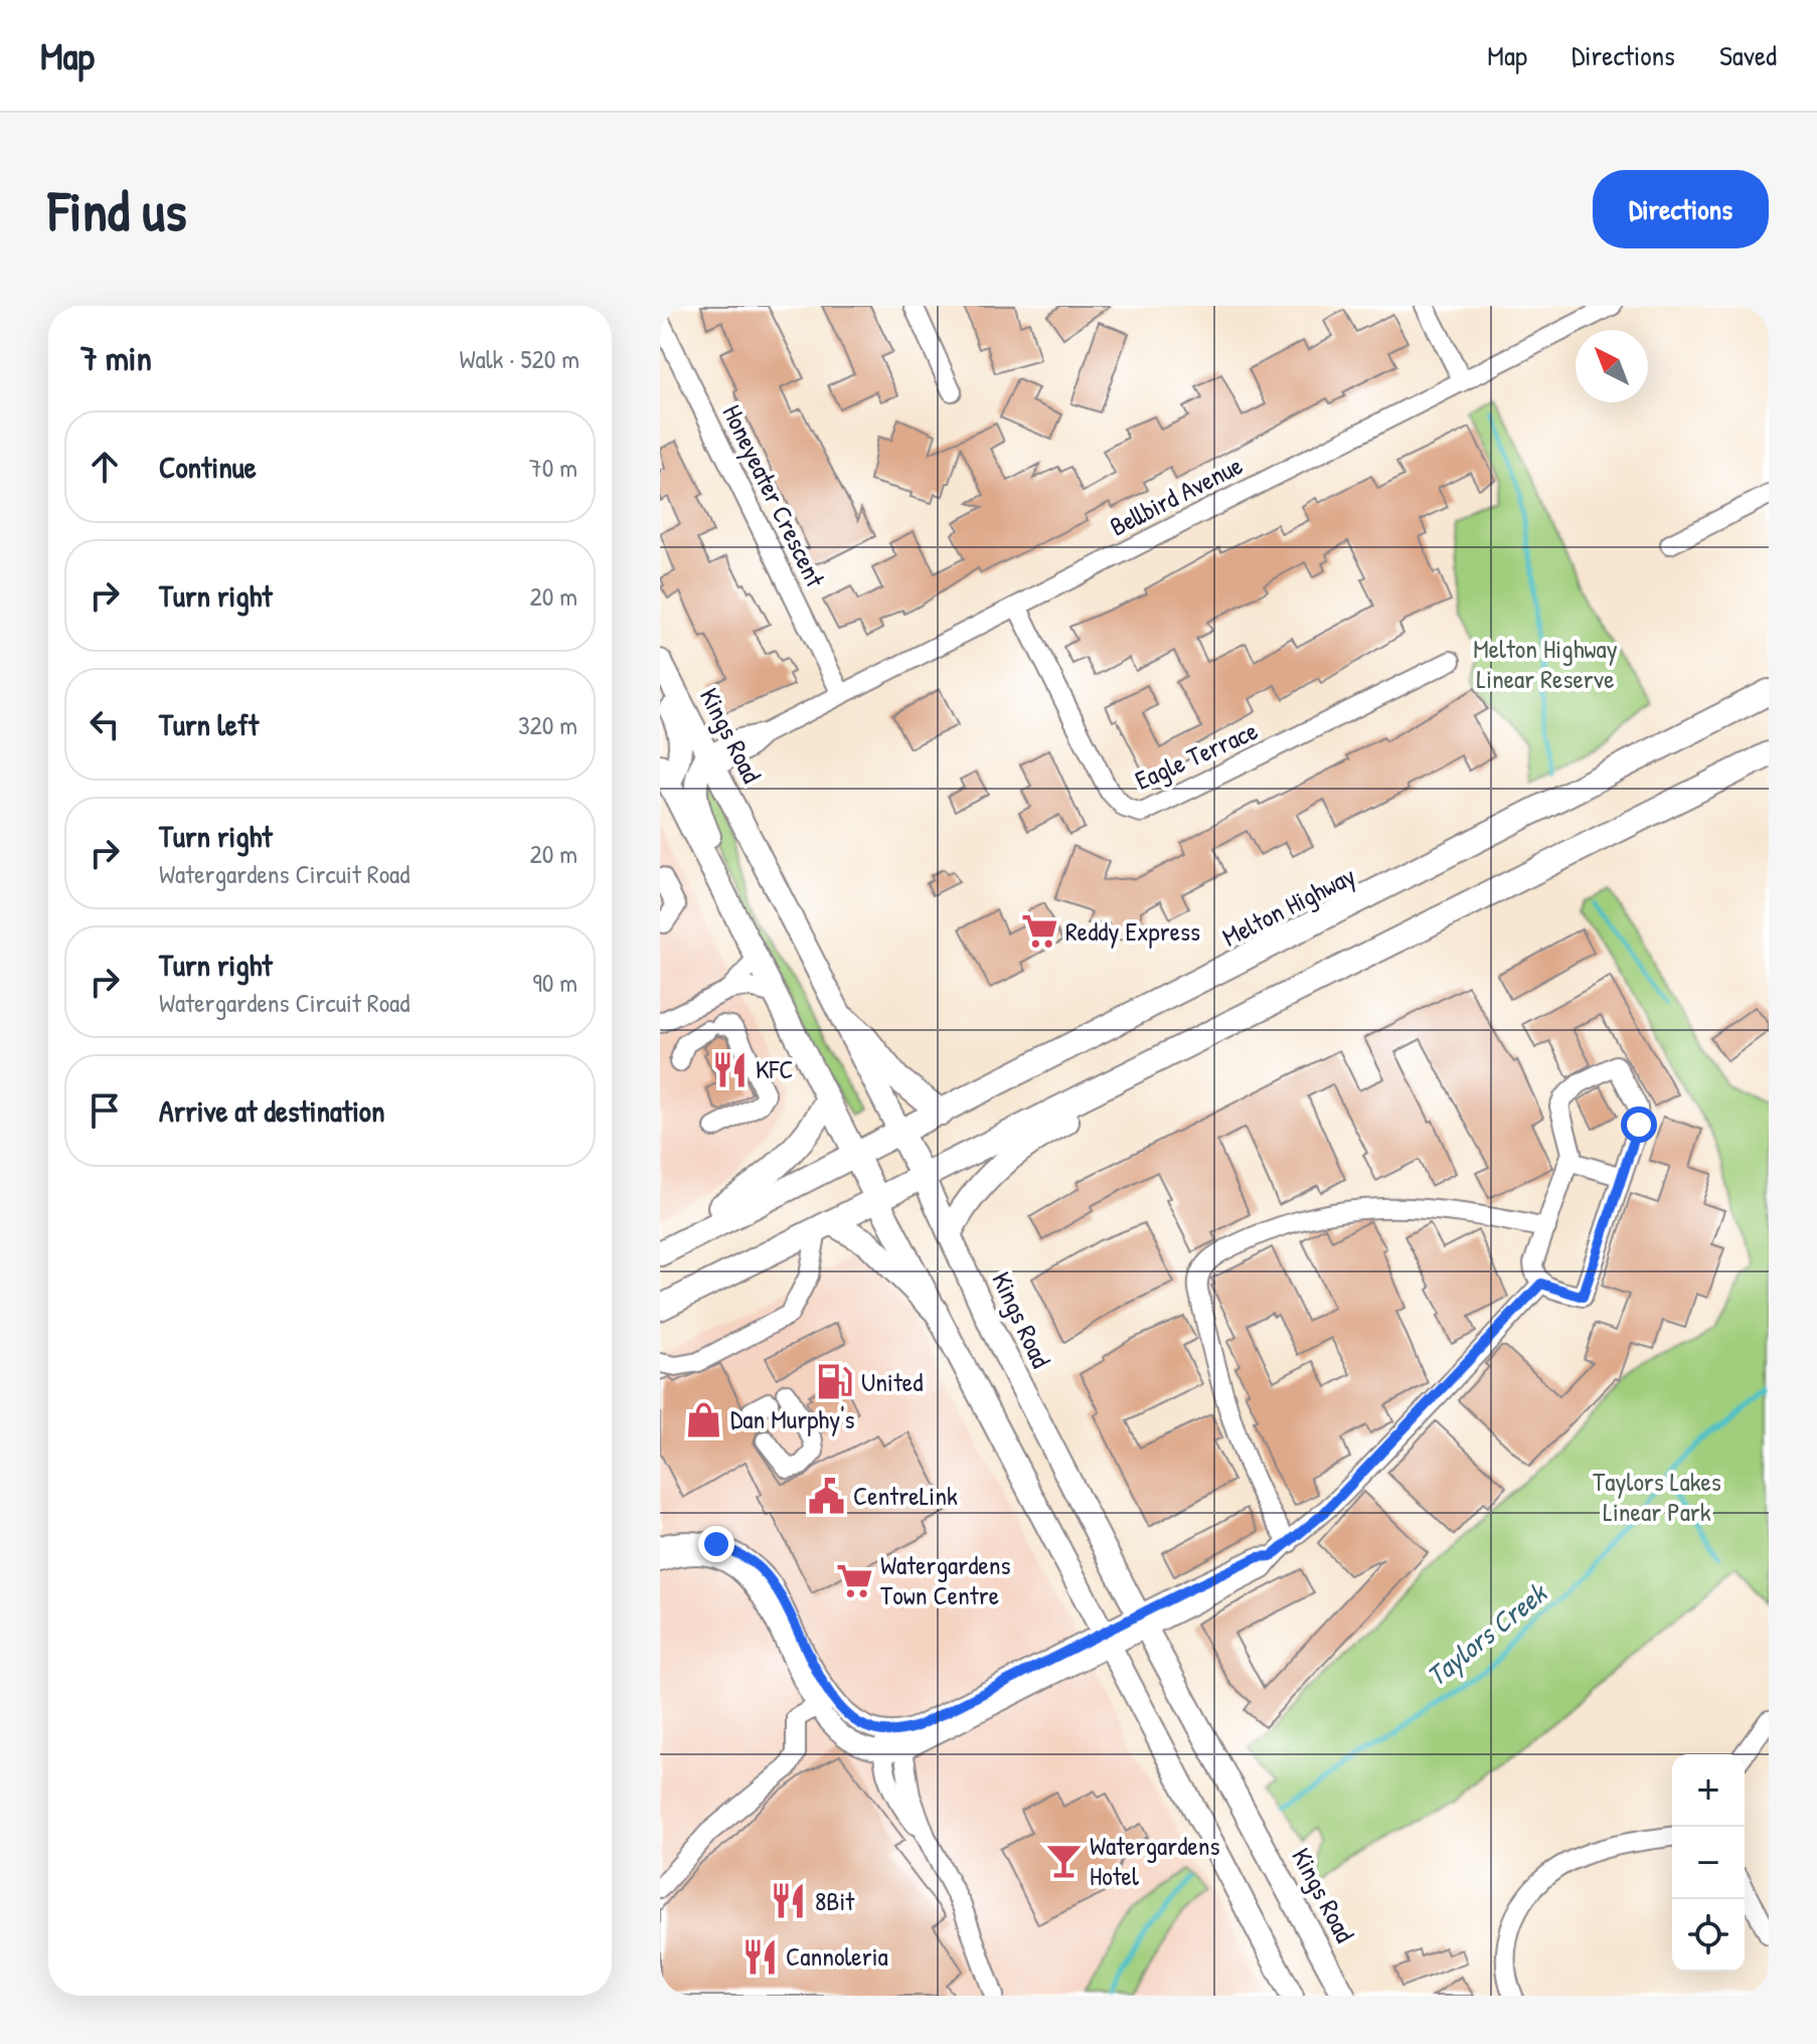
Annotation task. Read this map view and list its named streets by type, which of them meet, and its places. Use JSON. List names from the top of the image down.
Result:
{
  "streets": {
    "highway": ["Kings Road", "Melton Highway"],
    "street": ["Honeyeater Crescent", "Bellbird Avenue", "Eagle Terrace"]
  },
  "crossings": [
    ["Honeyeater Crescent", "Bellbird Avenue"],
    ["Bellbird Avenue", "Kings Road"],
    ["Bellbird Avenue", "Eagle Terrace"],
    ["Kings Road", "Melton Highway"]
  ],
  "water": ["Taylors Creek"],
  "parks": ["Melton Highway Linear Reserve", "Taylors Lakes Linear Park"],
  "places": {
    "supermarket": ["Reddy Express", "Watergardens Town Centre"],
    "restaurant": ["KFC", "8Bit", "Cannoleria"],
    "fuel station": ["United"],
    "shop": ["Dan Murphy's"],
    "public building": ["CentreLink"],
    "bar": ["Watergardens Hotel"]
  },
  "north": "top left",
  "page": {
    "header": "Map",
    "nav": ["Map", "Directions", "Saved"],
    "buttons": "Directions",
    "title": "Find us",
    "heading": ["7 min", "Walk · 520 m"],
    "list": [
      ["Continue", "70 m"],
      ["Turn right", "20 m"],
      ["Turn left", "320 m"],
      ["Turn right", "Watergardens Circuit Road", "20 m"],
      ["Turn right", "Watergardens Circuit Road", "90 m"],
      "Arrive at destination"
    ],
    "map_buttons": ["+", "−"]
  }
}
